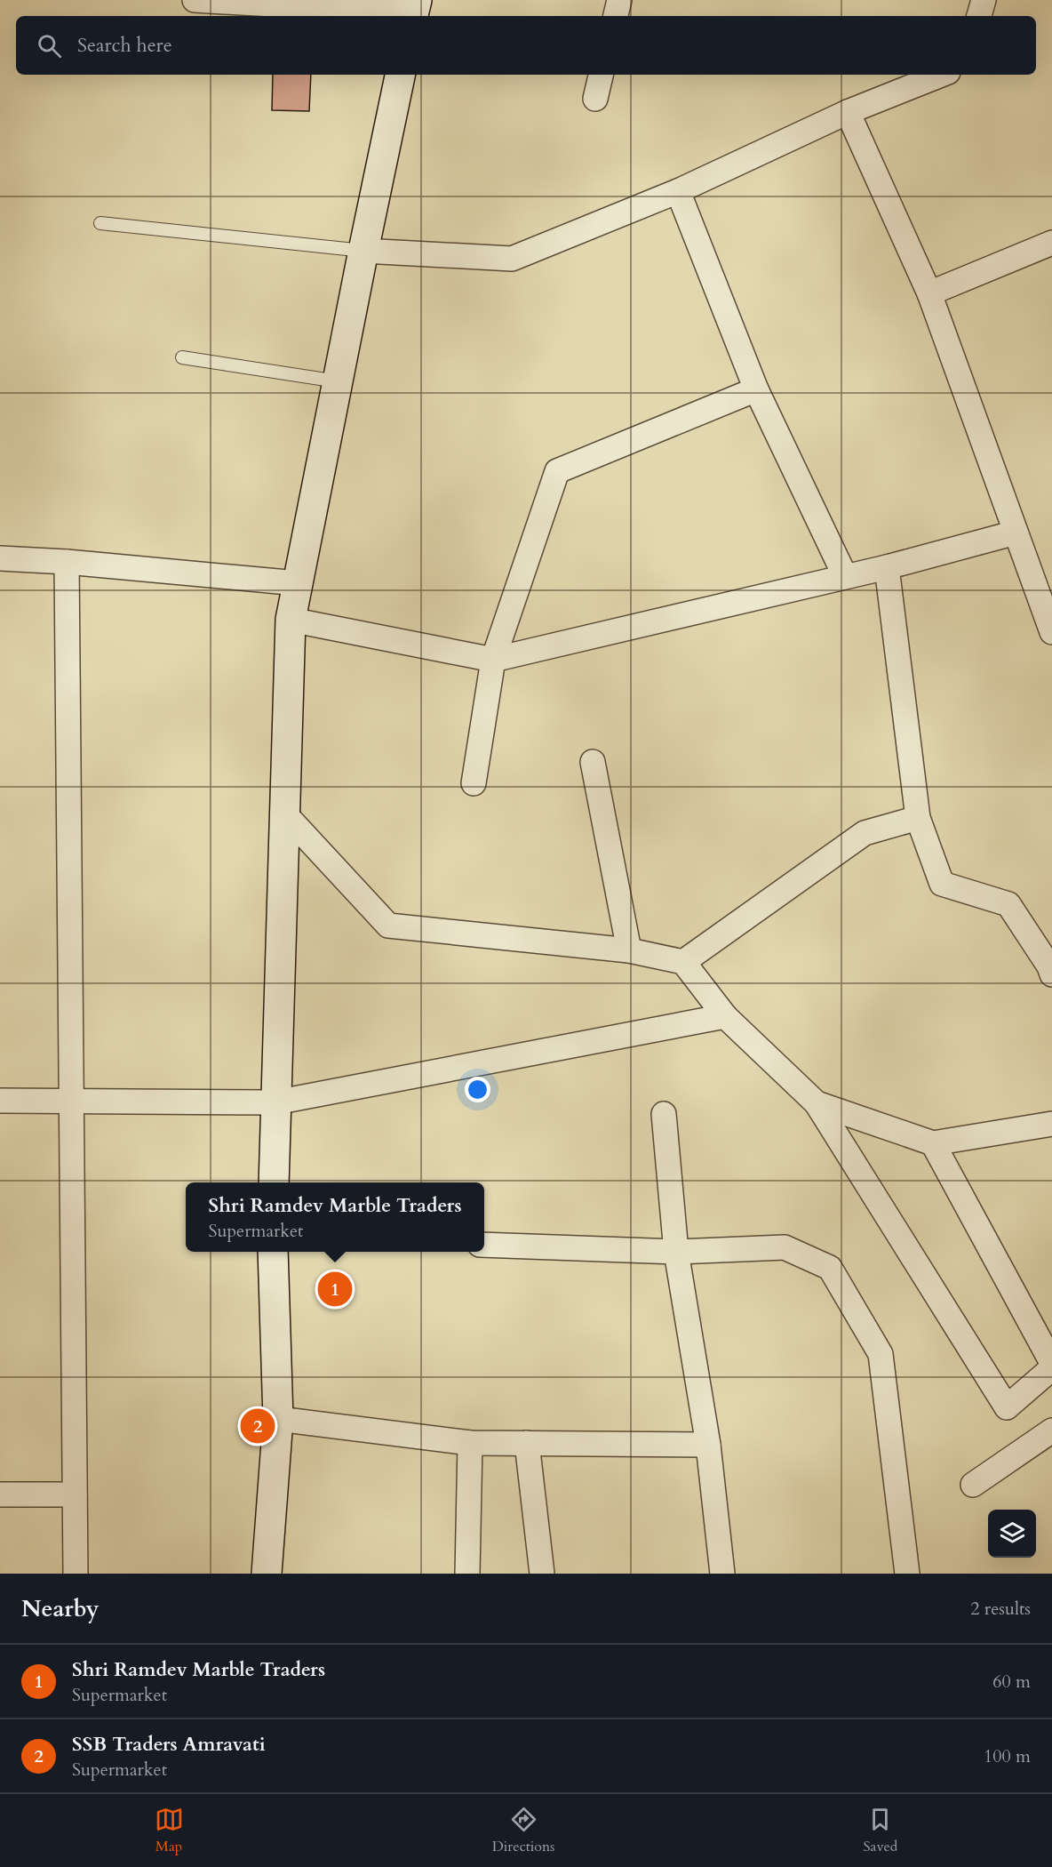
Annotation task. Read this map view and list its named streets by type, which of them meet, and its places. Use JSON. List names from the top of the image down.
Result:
{
  "page": {
    "search": "Search here",
    "popup": ["Shri Ramdev Marble Traders", "Supermarket"],
    "pins": ["1", "2"],
    "heading": ["Nearby", "2 results"],
    "list": [
      {
        "mark": "1",
        "name": "Shri Ramdev Marble Traders",
        "note": "Supermarket",
        "value": "60 m"
      },
      {
        "mark": "2",
        "name": "SSB Traders Amravati",
        "note": "Supermarket",
        "value": "100 m"
      }
    ],
    "nav": ["Map", "Directions", "Saved"]
  }
}
